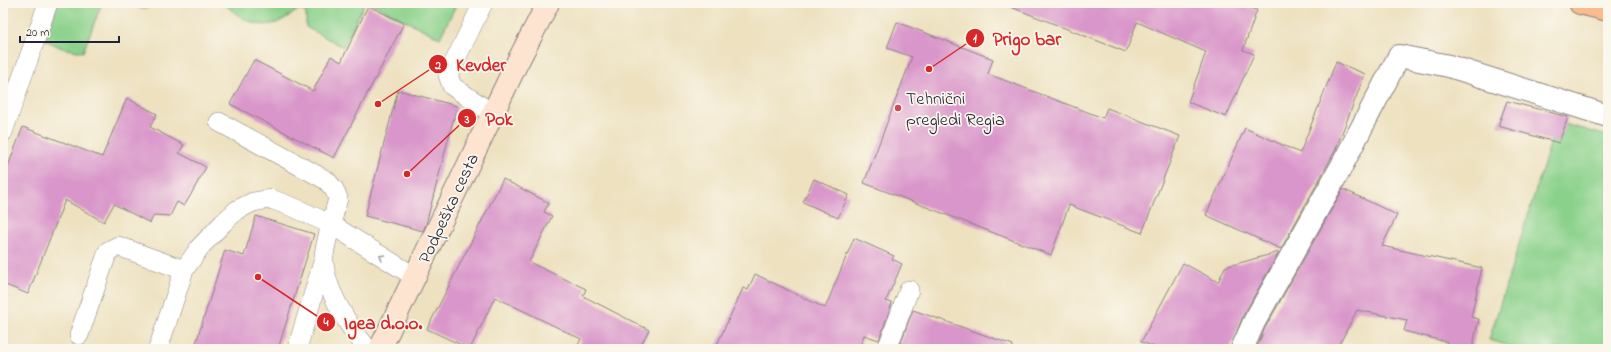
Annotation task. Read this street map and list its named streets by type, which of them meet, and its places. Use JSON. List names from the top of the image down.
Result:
{
  "streets": {
    "main road": ["Podpeška cesta"]
  },
  "places": [
    "Prigo bar",
    "Kevder",
    "Tehnični pregledi Regia",
    "Pok",
    "Igea d.o.o."
  ],
  "scale_bar": "20 m"
}
